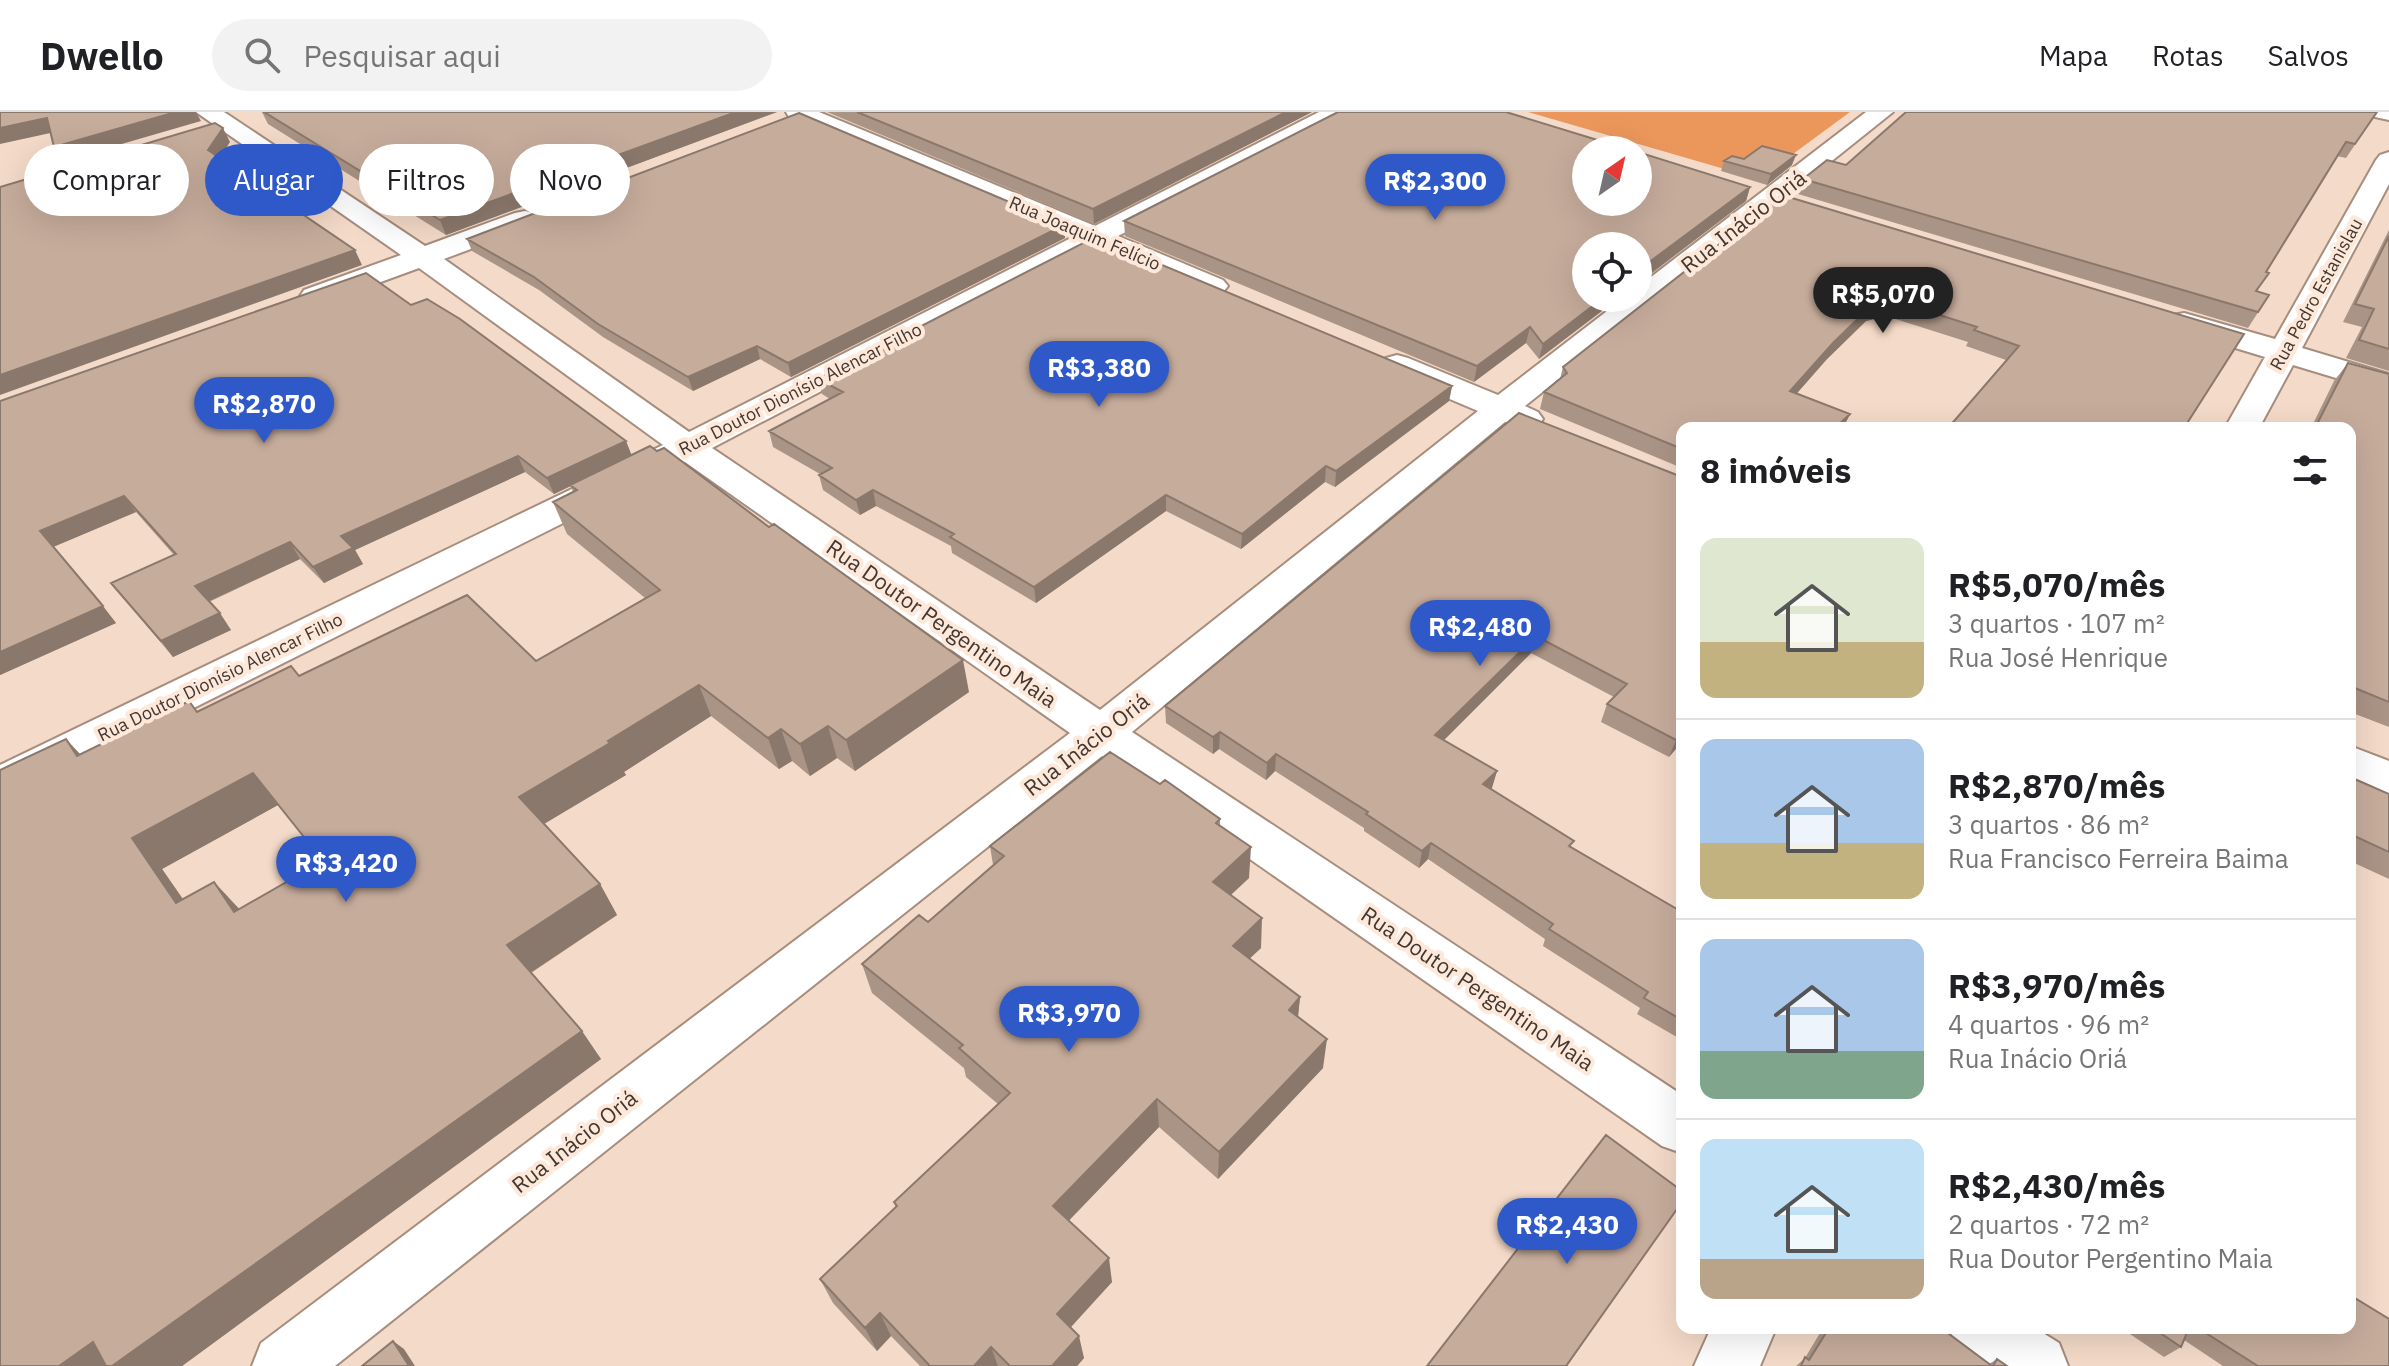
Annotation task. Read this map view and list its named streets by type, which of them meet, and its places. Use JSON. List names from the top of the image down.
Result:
{
  "streets": {
    "street": [
      "Rua Inácio Oriá",
      "Rua Joaquim Felício",
      "Rua Pedro Estanislau",
      "Rua Doutor Dionísio Alencar Filho",
      "Rua Doutor Pergentino Maia"
    ]
  },
  "crossings": [
    ["Rua Inácio Oriá", "Rua Doutor Pergentino Maia"],
    ["Rua Joaquim Felício", "Rua Doutor Dionísio Alencar Filho"],
    ["Rua Doutor Dionísio Alencar Filho", "Rua Doutor Pergentino Maia"]
  ],
  "north": "top right",
  "page": {
    "header": "Dwello",
    "search": "Pesquisar aqui",
    "nav": ["Mapa", "Rotas", "Salvos"],
    "chip": [
      "Comprar",
      "Alugar",
      "Filtros",
      "Novo"
    ],
    "price": [
      "R$2,300",
      "R$5,070",
      "R$3,380",
      "R$2,870",
      "R$2,480",
      "R$3,420",
      "R$3,970",
      "R$2,430"
    ],
    "heading": "8 imóveis",
    "list": [
      {
        "name": "R$5,070/mês",
        "note": "3 quartos · 107 m² · Rua José Henrique"
      },
      {
        "name": "R$2,870/mês",
        "note": "3 quartos · 86 m² · Rua Francisco Ferreira Baima"
      },
      {
        "name": "R$3,970/mês",
        "note": "4 quartos · 96 m² · Rua Inácio Oriá"
      },
      {
        "name": "R$2,430/mês",
        "note": "2 quartos · 72 m² · Rua Doutor Pergentino Maia"
      }
    ]
  }
}
